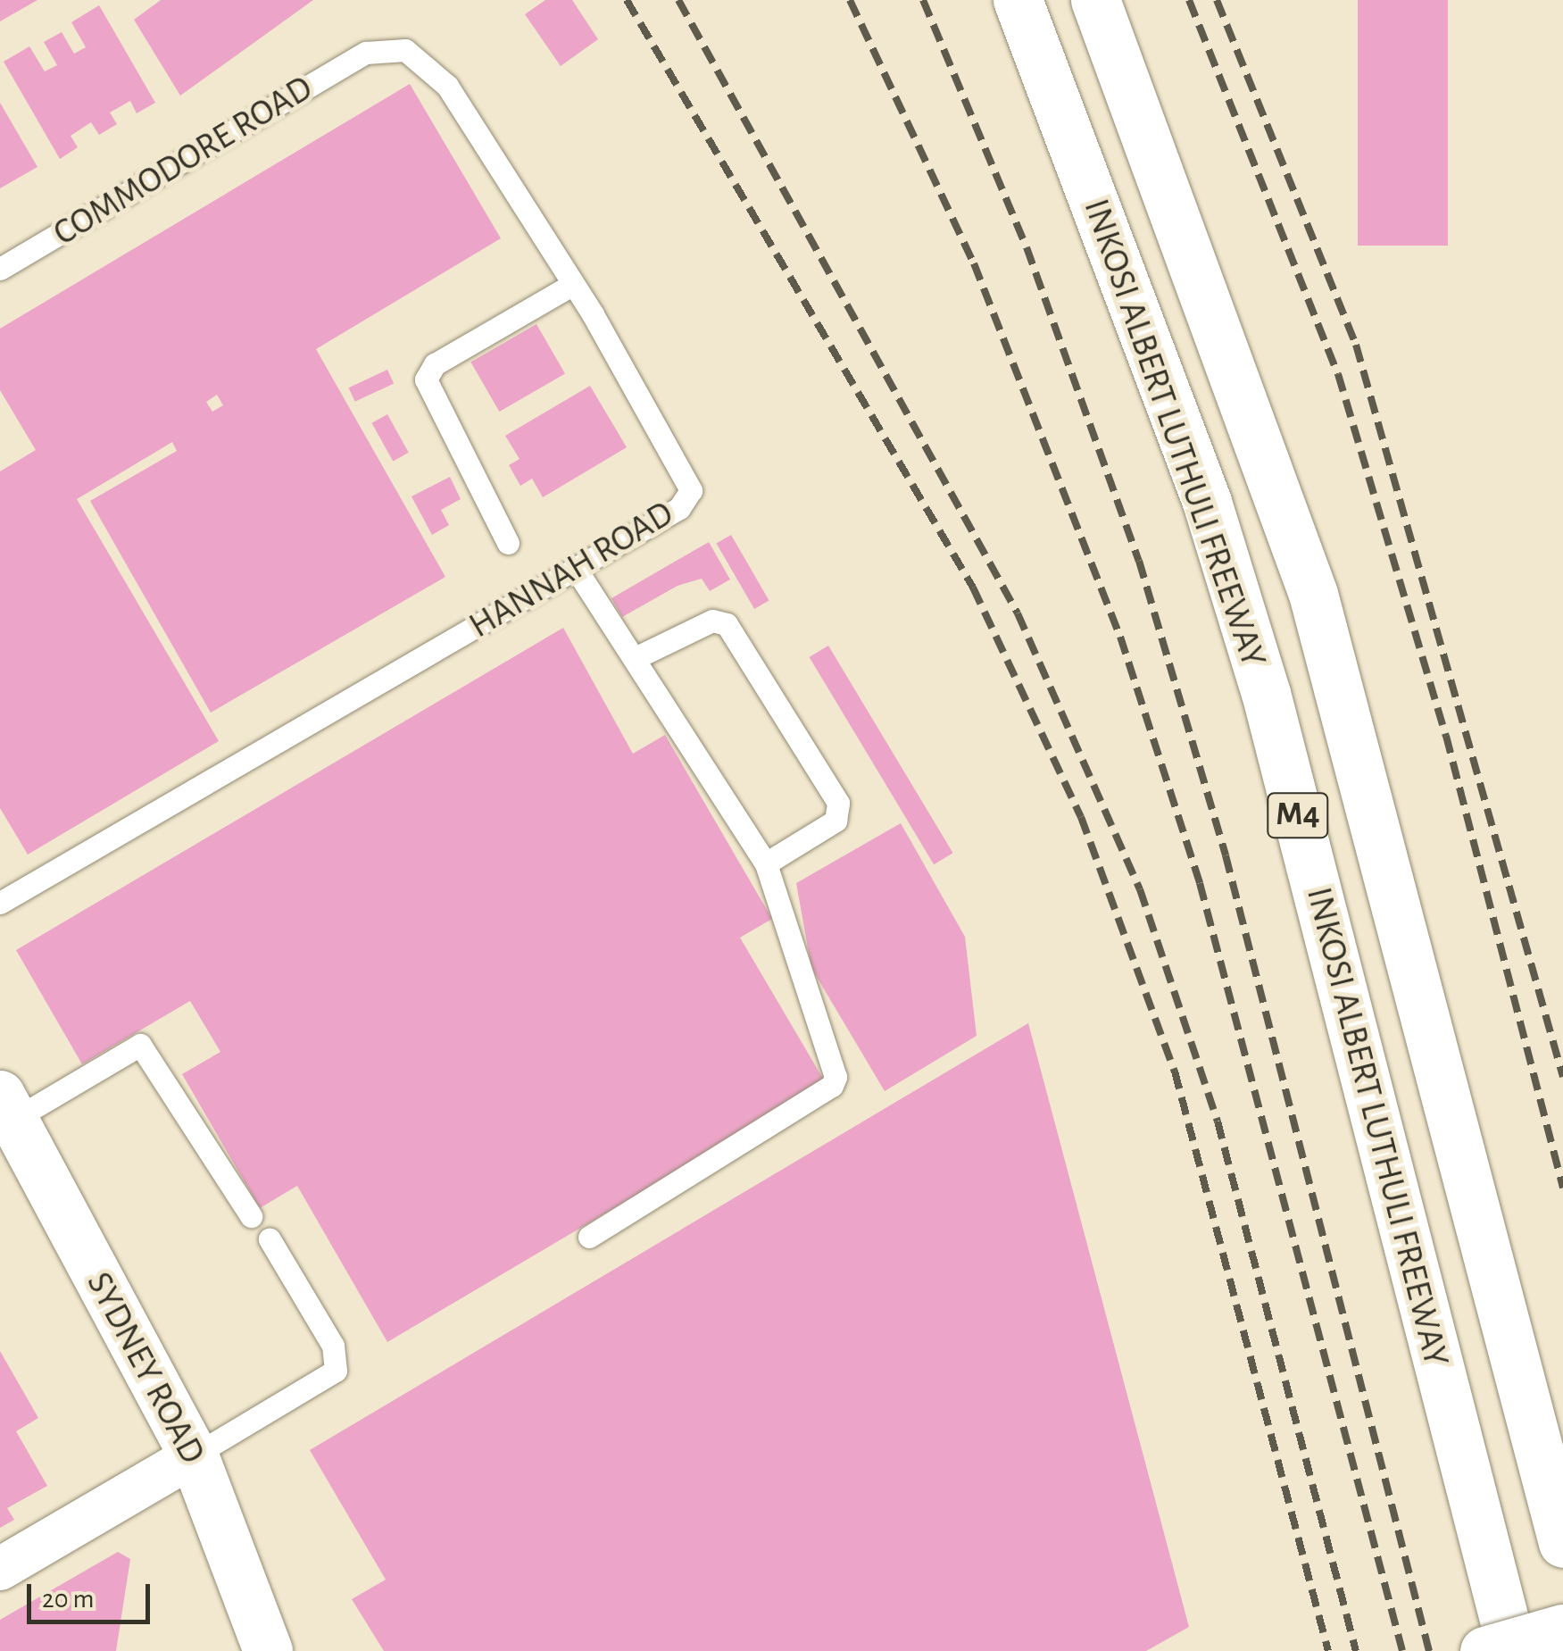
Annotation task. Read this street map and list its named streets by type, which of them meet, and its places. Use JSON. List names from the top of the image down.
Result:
{
  "streets": {
    "main road": ["INKOSI ALBERT LUTHULI FREEWAY", "M4", "SYDNEY ROAD"],
    "lane": ["COMMODORE ROAD", "HANNAH ROAD"]
  },
  "crossings": [
    ["COMMODORE ROAD", "HANNAH ROAD"]
  ],
  "scale_bar": "20 m"
}
